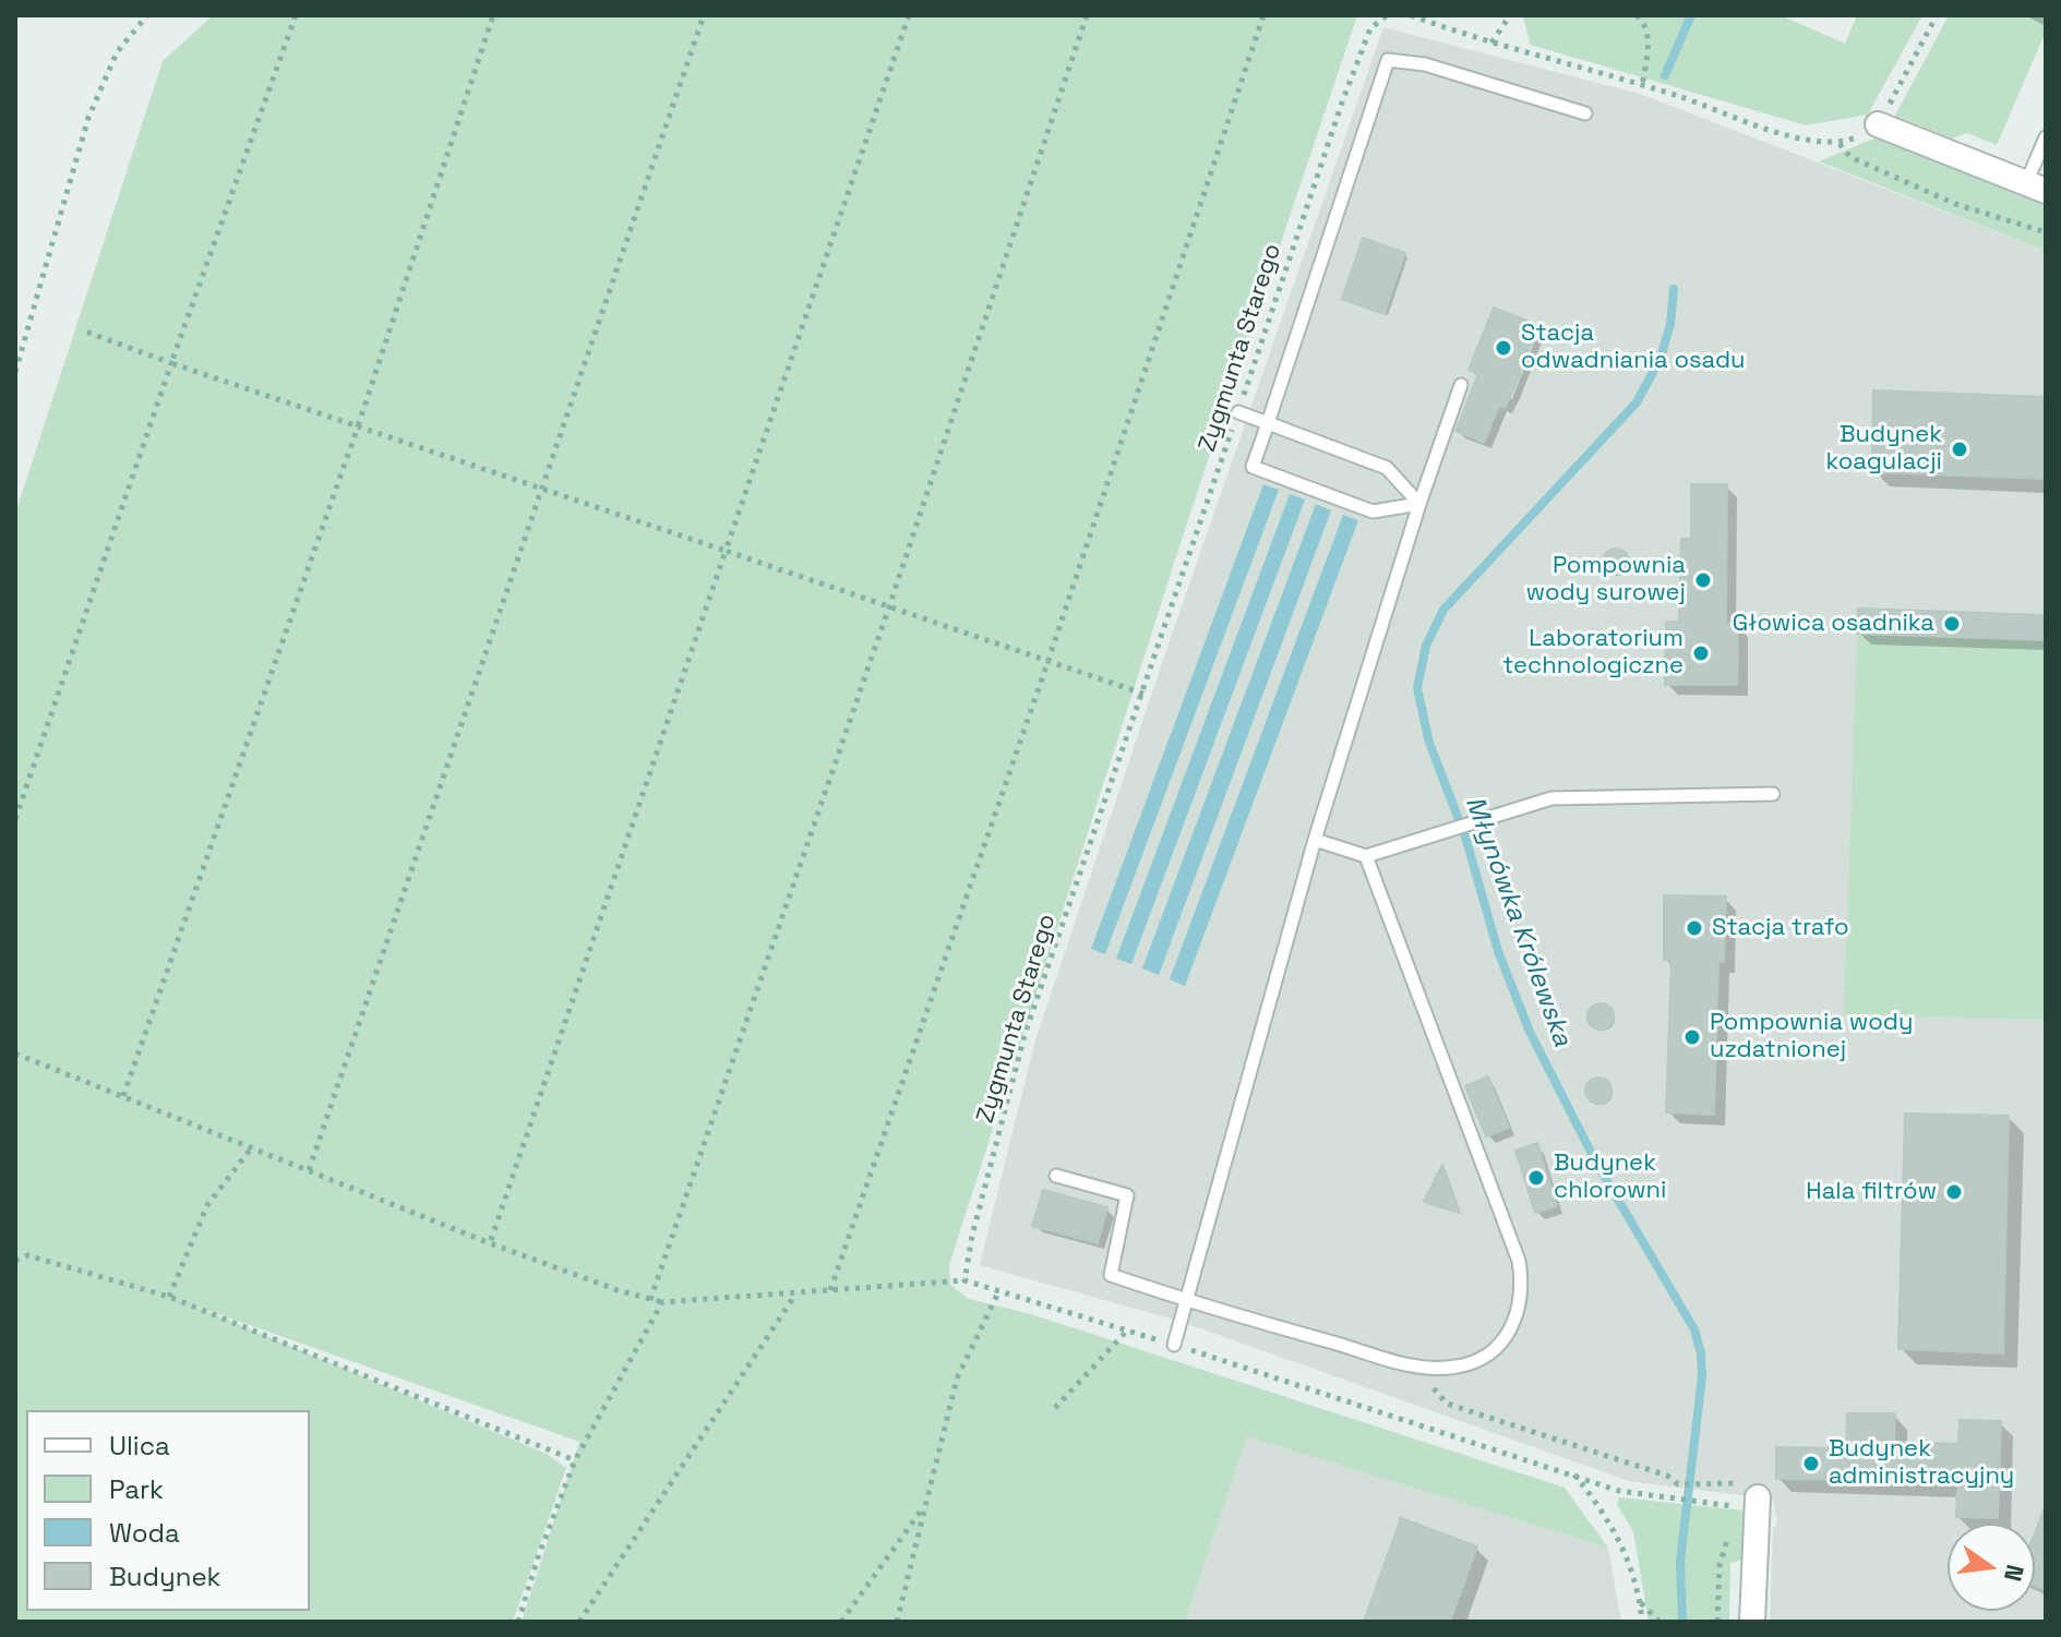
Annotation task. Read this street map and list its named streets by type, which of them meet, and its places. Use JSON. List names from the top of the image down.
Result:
{
  "streets": {
    "path": ["Zygmunta Starego"]
  },
  "water": ["Młynówka Królewska"],
  "places": [
    "Stacja odwadniania osadu",
    "Budynek koagulacji",
    "Pompownia wody surowej",
    "Głowica osadnika",
    "Laboratorium technologiczne",
    "Stacja trafo",
    "Pompownia wody uzdatnionej",
    "Budynek chlorowni",
    "Hala filtrów",
    "Budynek administracyjny"
  ],
  "legend": [
    "Ulica",
    "Park",
    "Woda",
    "Budynek"
  ],
  "north": "right"
}
